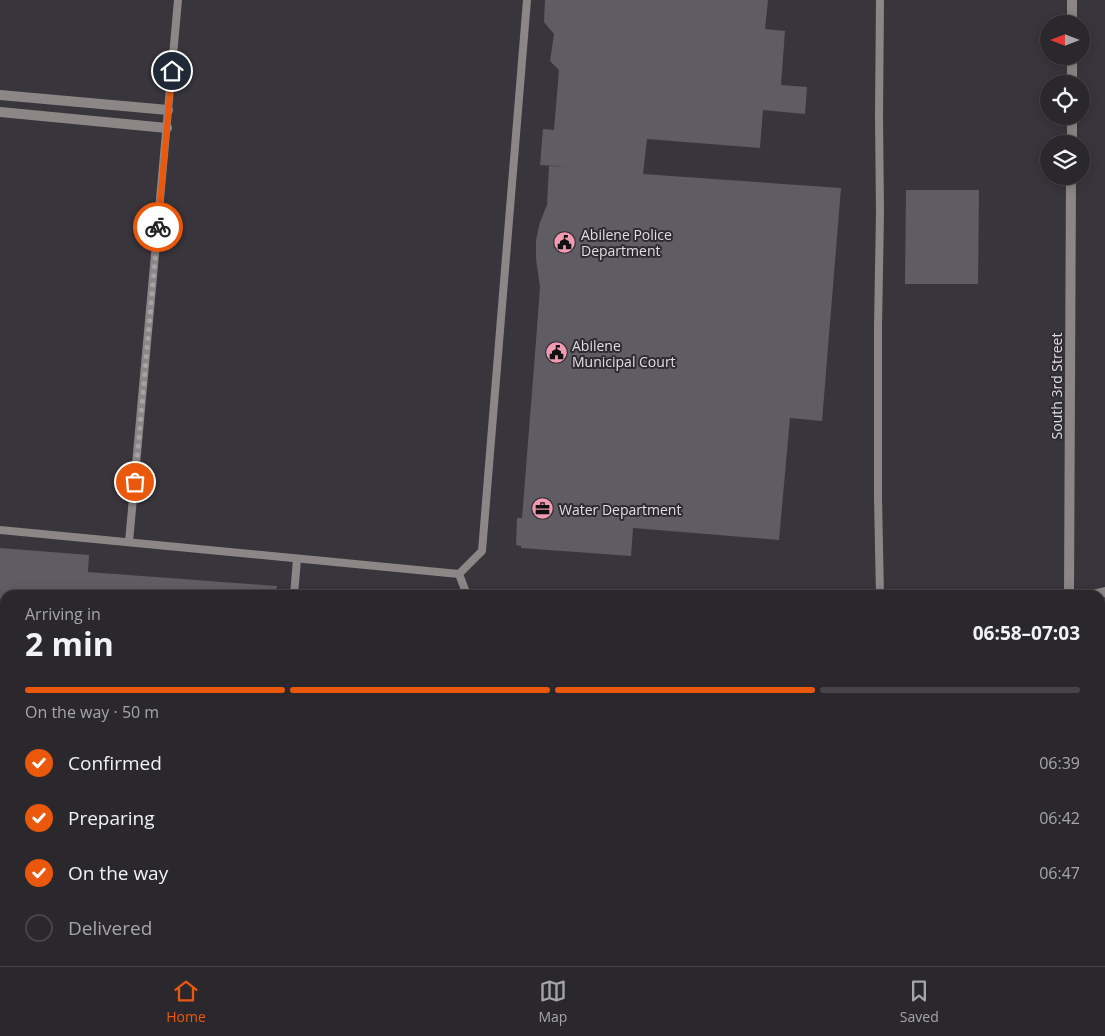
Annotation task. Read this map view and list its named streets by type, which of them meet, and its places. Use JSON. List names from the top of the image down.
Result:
{
  "streets": {
    "street": ["South 3rd Street"]
  },
  "places": {
    "public building": ["Abilene Police Department", "Abilene Municipal Court"],
    "office": ["Water Department"]
  },
  "north": "left",
  "page": {
    "heading": ["2 min", "Arriving in", "06:58–07:03"],
    "bar": "On the way · 50 m",
    "list": [
      ["Confirmed", "06:39"],
      ["Preparing", "06:42"],
      ["On the way", "06:47"],
      "Delivered"
    ],
    "tabs": ["Home", "Map", "Saved"]
  }
}
